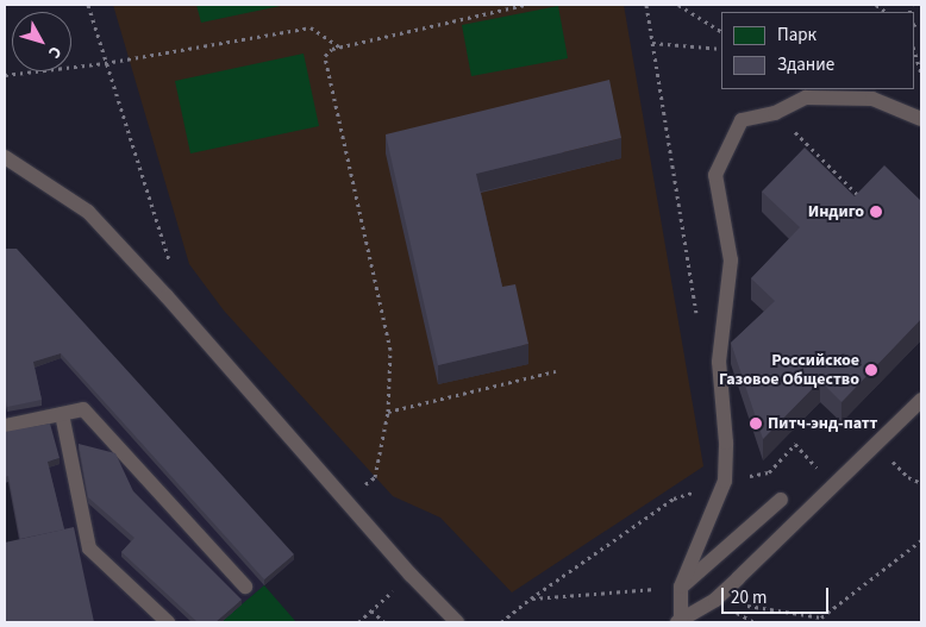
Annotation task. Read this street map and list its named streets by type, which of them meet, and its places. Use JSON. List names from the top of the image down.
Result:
{
  "places": ["Индиго", "Российское Газовое Общество", "Питч-энд-патт"],
  "legend": ["Парк", "Здание"],
  "scale_bar": "20 m",
  "north": "bottom right"
}
